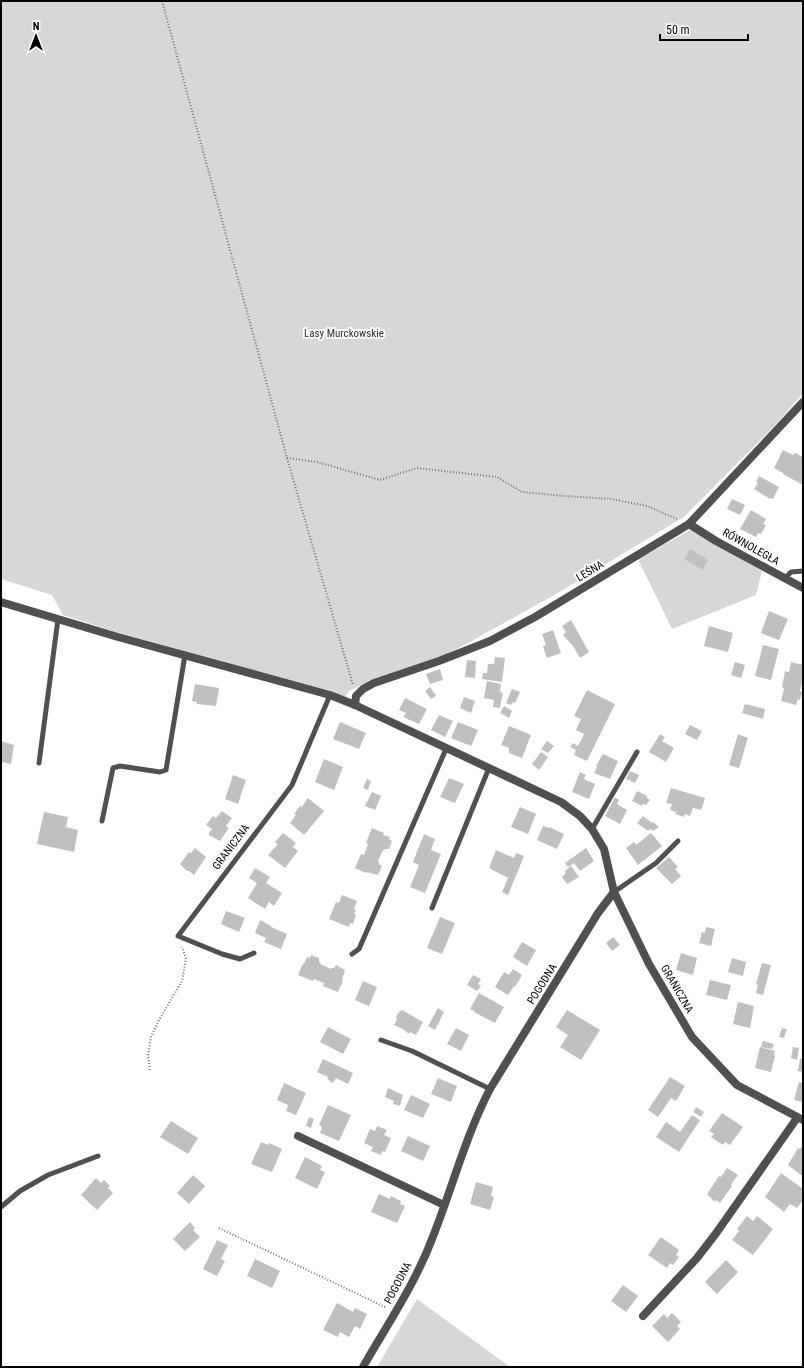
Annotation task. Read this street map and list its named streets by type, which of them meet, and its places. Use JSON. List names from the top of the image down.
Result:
{
  "streets": {
    "street": [
      "RÓWNOLEGŁA",
      "LEŚNA",
      "GRANICZNA",
      "POGODNA"
    ]
  },
  "crossings": [
    ["RÓWNOLEGŁA", "LEŚNA"],
    ["LEŚNA", "GRANICZNA"],
    ["GRANICZNA", "POGODNA"]
  ],
  "parks": ["Lasy Murckowskie"],
  "scale_bar": "50 m",
  "north": "top"
}
